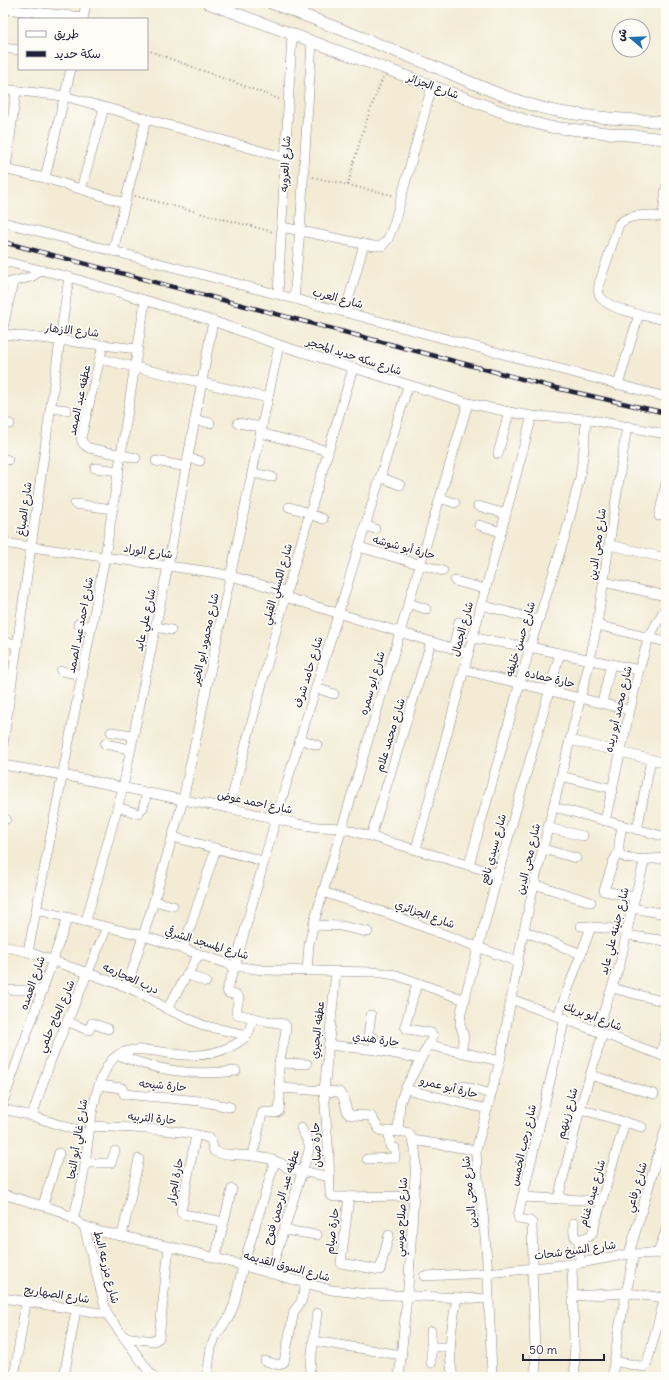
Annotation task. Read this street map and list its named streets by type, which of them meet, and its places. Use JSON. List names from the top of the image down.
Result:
{
  "streets": {
    "street": [
      "شارع الجزائر",
      "شارع العروبه",
      "شارع العرب",
      "شارع الازهار",
      "شارع سكه حديد المحجر",
      "عطفه عبد الصمد",
      "شارع الصباغ",
      "شارع محى الدين",
      "حارة أبو شوشه",
      "شارع الوراد",
      "شارع الكسلي القبلي",
      "شارع علي عابد",
      "شارع احمد عبد الصمد",
      "شارع الجمال",
      "شارع محمود ابو الخير",
      "شارع حسن خليفه",
      "شارع حامد شرف",
      "حارة حماده",
      "شارع ابو سمره",
      "شارع محمد أبو ريده",
      "شارع محمد علام",
      "شارع احمد عوض",
      "شارع سيدي نافع",
      "شارع الجزائري",
      "شارع جنينه علي عابد",
      "شارع المسجد الشرقي",
      "درب العجارمه",
      "شارع العمده",
      "شارع الحاج حلمي",
      "شارع أبو بريك",
      "عطفه البحيري",
      "حارة هندي",
      "حارة شيحه",
      "حارة أبو عمرو",
      "شارع زينهم",
      "حارة التربيه",
      "شارع غالي أبو النجا",
      "حارة صبان",
      "شارع رجب الخمس",
      "حارة الجزار",
      "شارع رفاعي",
      "شارع عبده غنام",
      "عطفه عبد الرحمن فتوح",
      "شارع صلاح موسي",
      "حارة صيام",
      "شارع الشيخ شحات",
      "شارع السوق القديمه",
      "شارع مزرعه البط",
      "شارع الصهاريج"
    ]
  },
  "crossings": [
    ["شارع الجزائر", "شارع العروبه"],
    ["شارع العروبه", "شارع العرب"],
    ["شارع الازهار", "عطفه عبد الصمد"],
    ["شارع الازهار", "شارع الصباغ"],
    ["شارع الازهار", "شارع احمد عبد الصمد"],
    ["شارع سكه حديد المحجر", "شارع الصباغ"],
    ["شارع سكه حديد المحجر", "شارع محى الدين"],
    ["شارع سكه حديد المحجر", "شارع الكسلي القبلي"],
    ["شارع سكه حديد المحجر", "شارع علي عابد"],
    ["شارع سكه حديد المحجر", "شارع احمد عبد الصمد"],
    ["شارع سكه حديد المحجر", "شارع الجمال"],
    ["شارع سكه حديد المحجر", "شارع محمود ابو الخير"],
    ["شارع سكه حديد المحجر", "شارع حسن خليفه"],
    ["شارع سكه حديد المحجر", "شارع حامد شرف"],
    ["شارع سكه حديد المحجر", "شارع ابو سمره"],
    ["عطفه عبد الصمد", "شارع احمد عبد الصمد"],
    ["شارع الصباغ", "شارع الوراد"],
    ["شارع محى الدين", "حارة حماده"],
    ["شارع محى الدين", "شارع الجزائري"],
    ["شارع محى الدين", "شارع أبو بريك"],
    ["شارع محى الدين", "حارة أبو عمرو"],
    ["شارع محى الدين", "شارع الشيخ شحات"],
    ["شارع محى الدين", "شارع السوق القديمه"],
    ["حارة أبو شوشه", "شارع حامد شرف"],
    ["حارة أبو شوشه", "شارع ابو سمره"],
    ["شارع الوراد", "شارع الكسلي القبلي"],
    ["شارع الوراد", "شارع علي عابد"],
    ["شارع الوراد", "شارع احمد عبد الصمد"],
    ["شارع الوراد", "شارع الجمال"],
    ["شارع الوراد", "شارع محمود ابو الخير"],
    ["شارع الوراد", "شارع حامد شرف"],
    ["شارع الوراد", "شارع ابو سمره"],
    ["شارع الوراد", "شارع محمد علام"],
    ["شارع الكسلي القبلي", "شارع احمد عوض"],
    ["شارع علي عابد", "شارع احمد عوض"],
    ["شارع علي عابد", "شارع المسجد الشرقي"],
    ["شارع احمد عبد الصمد", "شارع احمد عوض"],
    ["شارع احمد عبد الصمد", "شارع المسجد الشرقي"],
    ["شارع احمد عبد الصمد", "درب العجارمه"],
    ["شارع الجمال", "حارة حماده"],
    ["شارع الجمال", "شارع احمد عوض"],
    ["شارع محمود ابو الخير", "شارع احمد عوض"],
    ["شارع محمود ابو الخير", "شارع المسجد الشرقي"],
    ["شارع محمود ابو الخير", "درب العجارمه"],
    ["شارع حسن خليفه", "حارة حماده"],
    ["شارع حسن خليفه", "شارع احمد عوض"],
    ["شارع حامد شرف", "شارع احمد عوض"],
    ["شارع حامد شرف", "شارع المسجد الشرقي"],
    ["حارة حماده", "شارع محمد أبو ريده"],
    ["حارة حماده", "شارع سيدي نافع"],
    ["شارع ابو سمره", "شارع احمد عوض"],
    ["شارع ابو سمره", "شارع الجزائري"],
    ["شارع ابو سمره", "شارع المسجد الشرقي"],
    ["شارع محمد علام", "شارع احمد عوض"],
    ["شارع احمد عوض", "شارع سيدي نافع"],
    ["شارع سيدي نافع", "شارع الجزائري"],
    ["شارع سيدي نافع", "شارع المسجد الشرقي"],
    ["شارع جنينه علي عابد", "شارع أبو بريك"],
    ["شارع جنينه علي عابد", "شارع زينهم"],
    ["شارع جنينه علي عابد", "شارع رجب الخمس"],
    ["شارع المسجد الشرقي", "شارع العمده"],
    ["شارع المسجد الشرقي", "شارع الحاج حلمي"],
    ["شارع المسجد الشرقي", "عطفه البحيري"],
    ["درب العجارمه", "شارع العمده"],
    ["درب العجارمه", "شارع الحاج حلمي"],
    ["شارع الحاج حلمي", "حارة التربيه"],
    ["شارع أبو بريك", "شارع زينهم"],
    ["شارع أبو بريك", "شارع رجب الخمس"],
    ["عطفه البحيري", "حارة هندي"],
    ["عطفه البحيري", "حارة صبان"],
    ["حارة شيحه", "شارع غالي أبو النجا"],
    ["حارة التربيه", "شارع غالي أبو النجا"],
    ["حارة التربيه", "حارة الجزار"],
    ["شارع غالي أبو النجا", "شارع السوق القديمه"],
    ["حارة صبان", "حارة صيام"],
    ["شارع رجب الخمس", "شارع الشيخ شحات"],
    ["شارع رفاعي", "شارع الشيخ شحات"],
    ["شارع عبده غنام", "شارع الشيخ شحات"],
    ["عطفه عبد الرحمن فتوح", "شارع السوق القديمه"],
    ["شارع صلاح موسي", "شارع السوق القديمه"],
    ["شارع السوق القديمه", "شارع مزرعه البط"],
    ["شارع مزرعه البط", "شارع الصهاريج"]
  ],
  "legend": ["طريق", "سكة حديد"],
  "scale_bar": "50 m",
  "north": "left"
}
